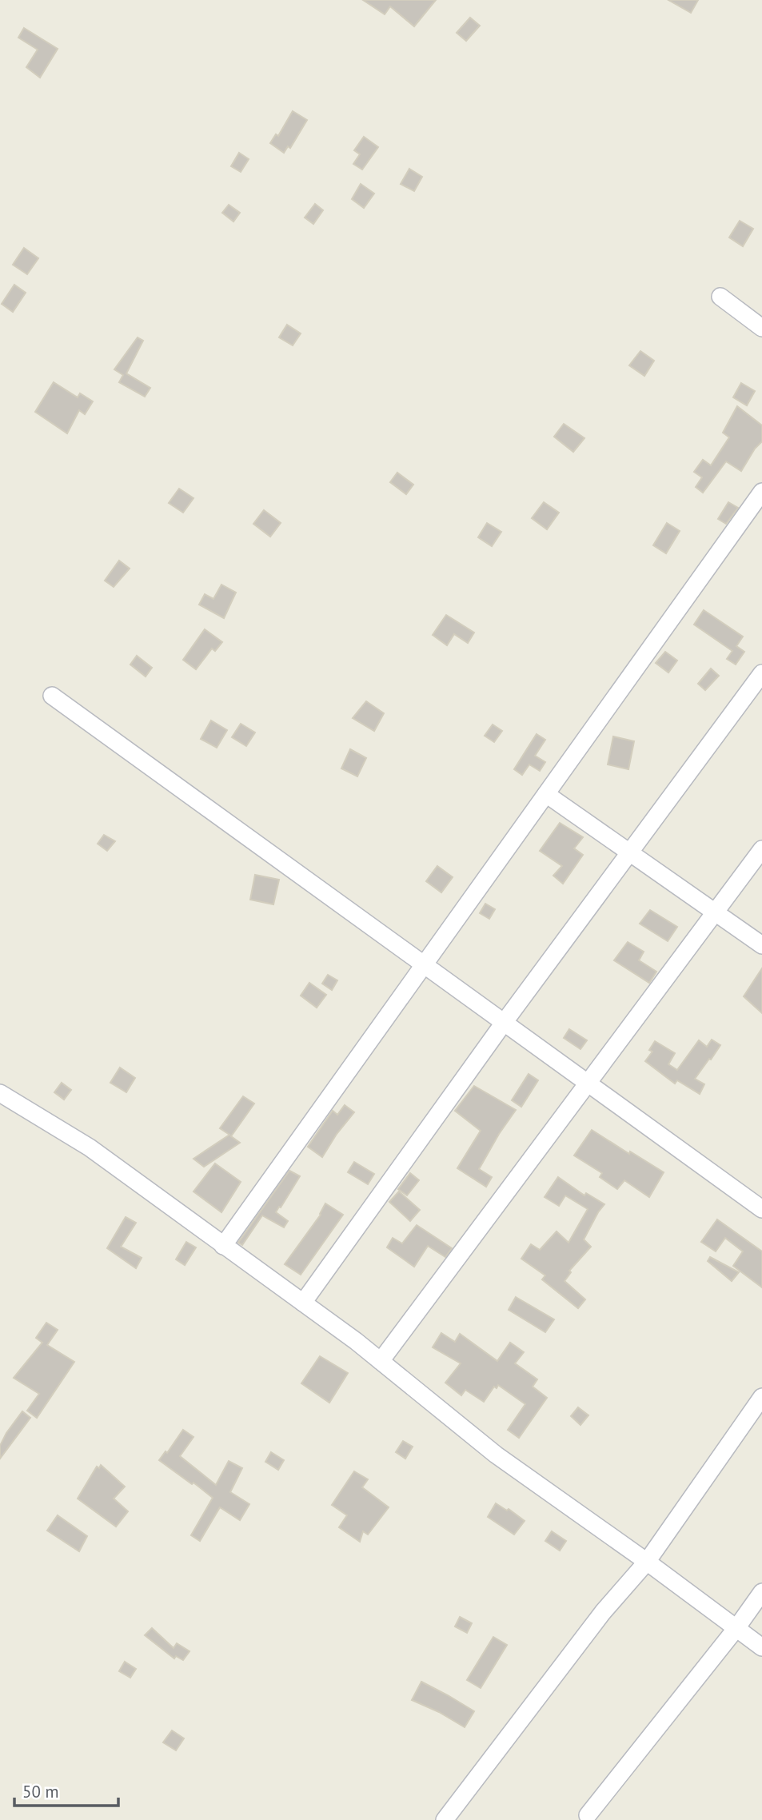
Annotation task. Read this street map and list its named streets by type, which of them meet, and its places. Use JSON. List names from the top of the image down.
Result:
{
  "scale_bar": "50 m"
}
